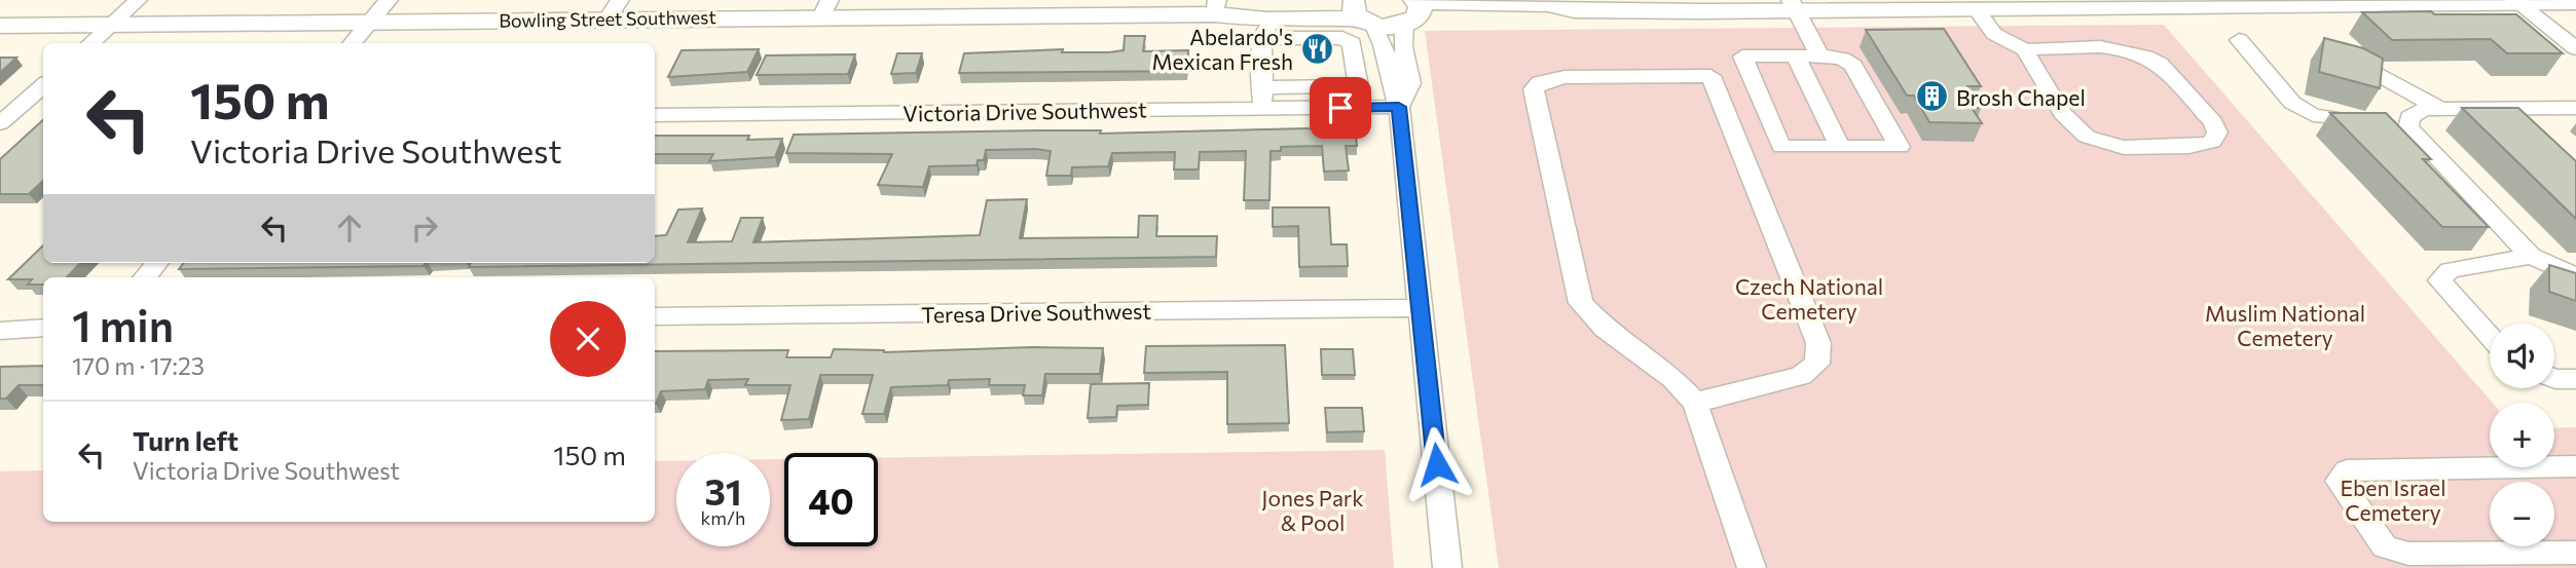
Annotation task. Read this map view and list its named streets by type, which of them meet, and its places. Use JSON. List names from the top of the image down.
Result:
{
  "streets": {
    "main road": ["Bowling Street Southwest"],
    "street": ["Victoria Drive Southwest", "Teresa Drive Southwest"]
  },
  "parks": [
    "Czech National Cemetery",
    "Muslim National Cemetery",
    "Eben Israel Cemetery",
    "Jones Park & Pool"
  ],
  "places": {
    "restaurant": ["Abelardo's Mexican Fresh"],
    "building": ["Brosh Chapel"]
  },
  "page": {
    "turn": ["150 m", "Victoria Drive Southwest"],
    "heading": ["1 min", "170 m · 17:23"],
    "map_buttons": ["+", "−"],
    "list": [
      {
        "name": "Turn left",
        "note": "Victoria Drive Southwest",
        "value": "150 m"
      }
    ],
    "speed": "31 km/h",
    "limit": "40"
  }
}
